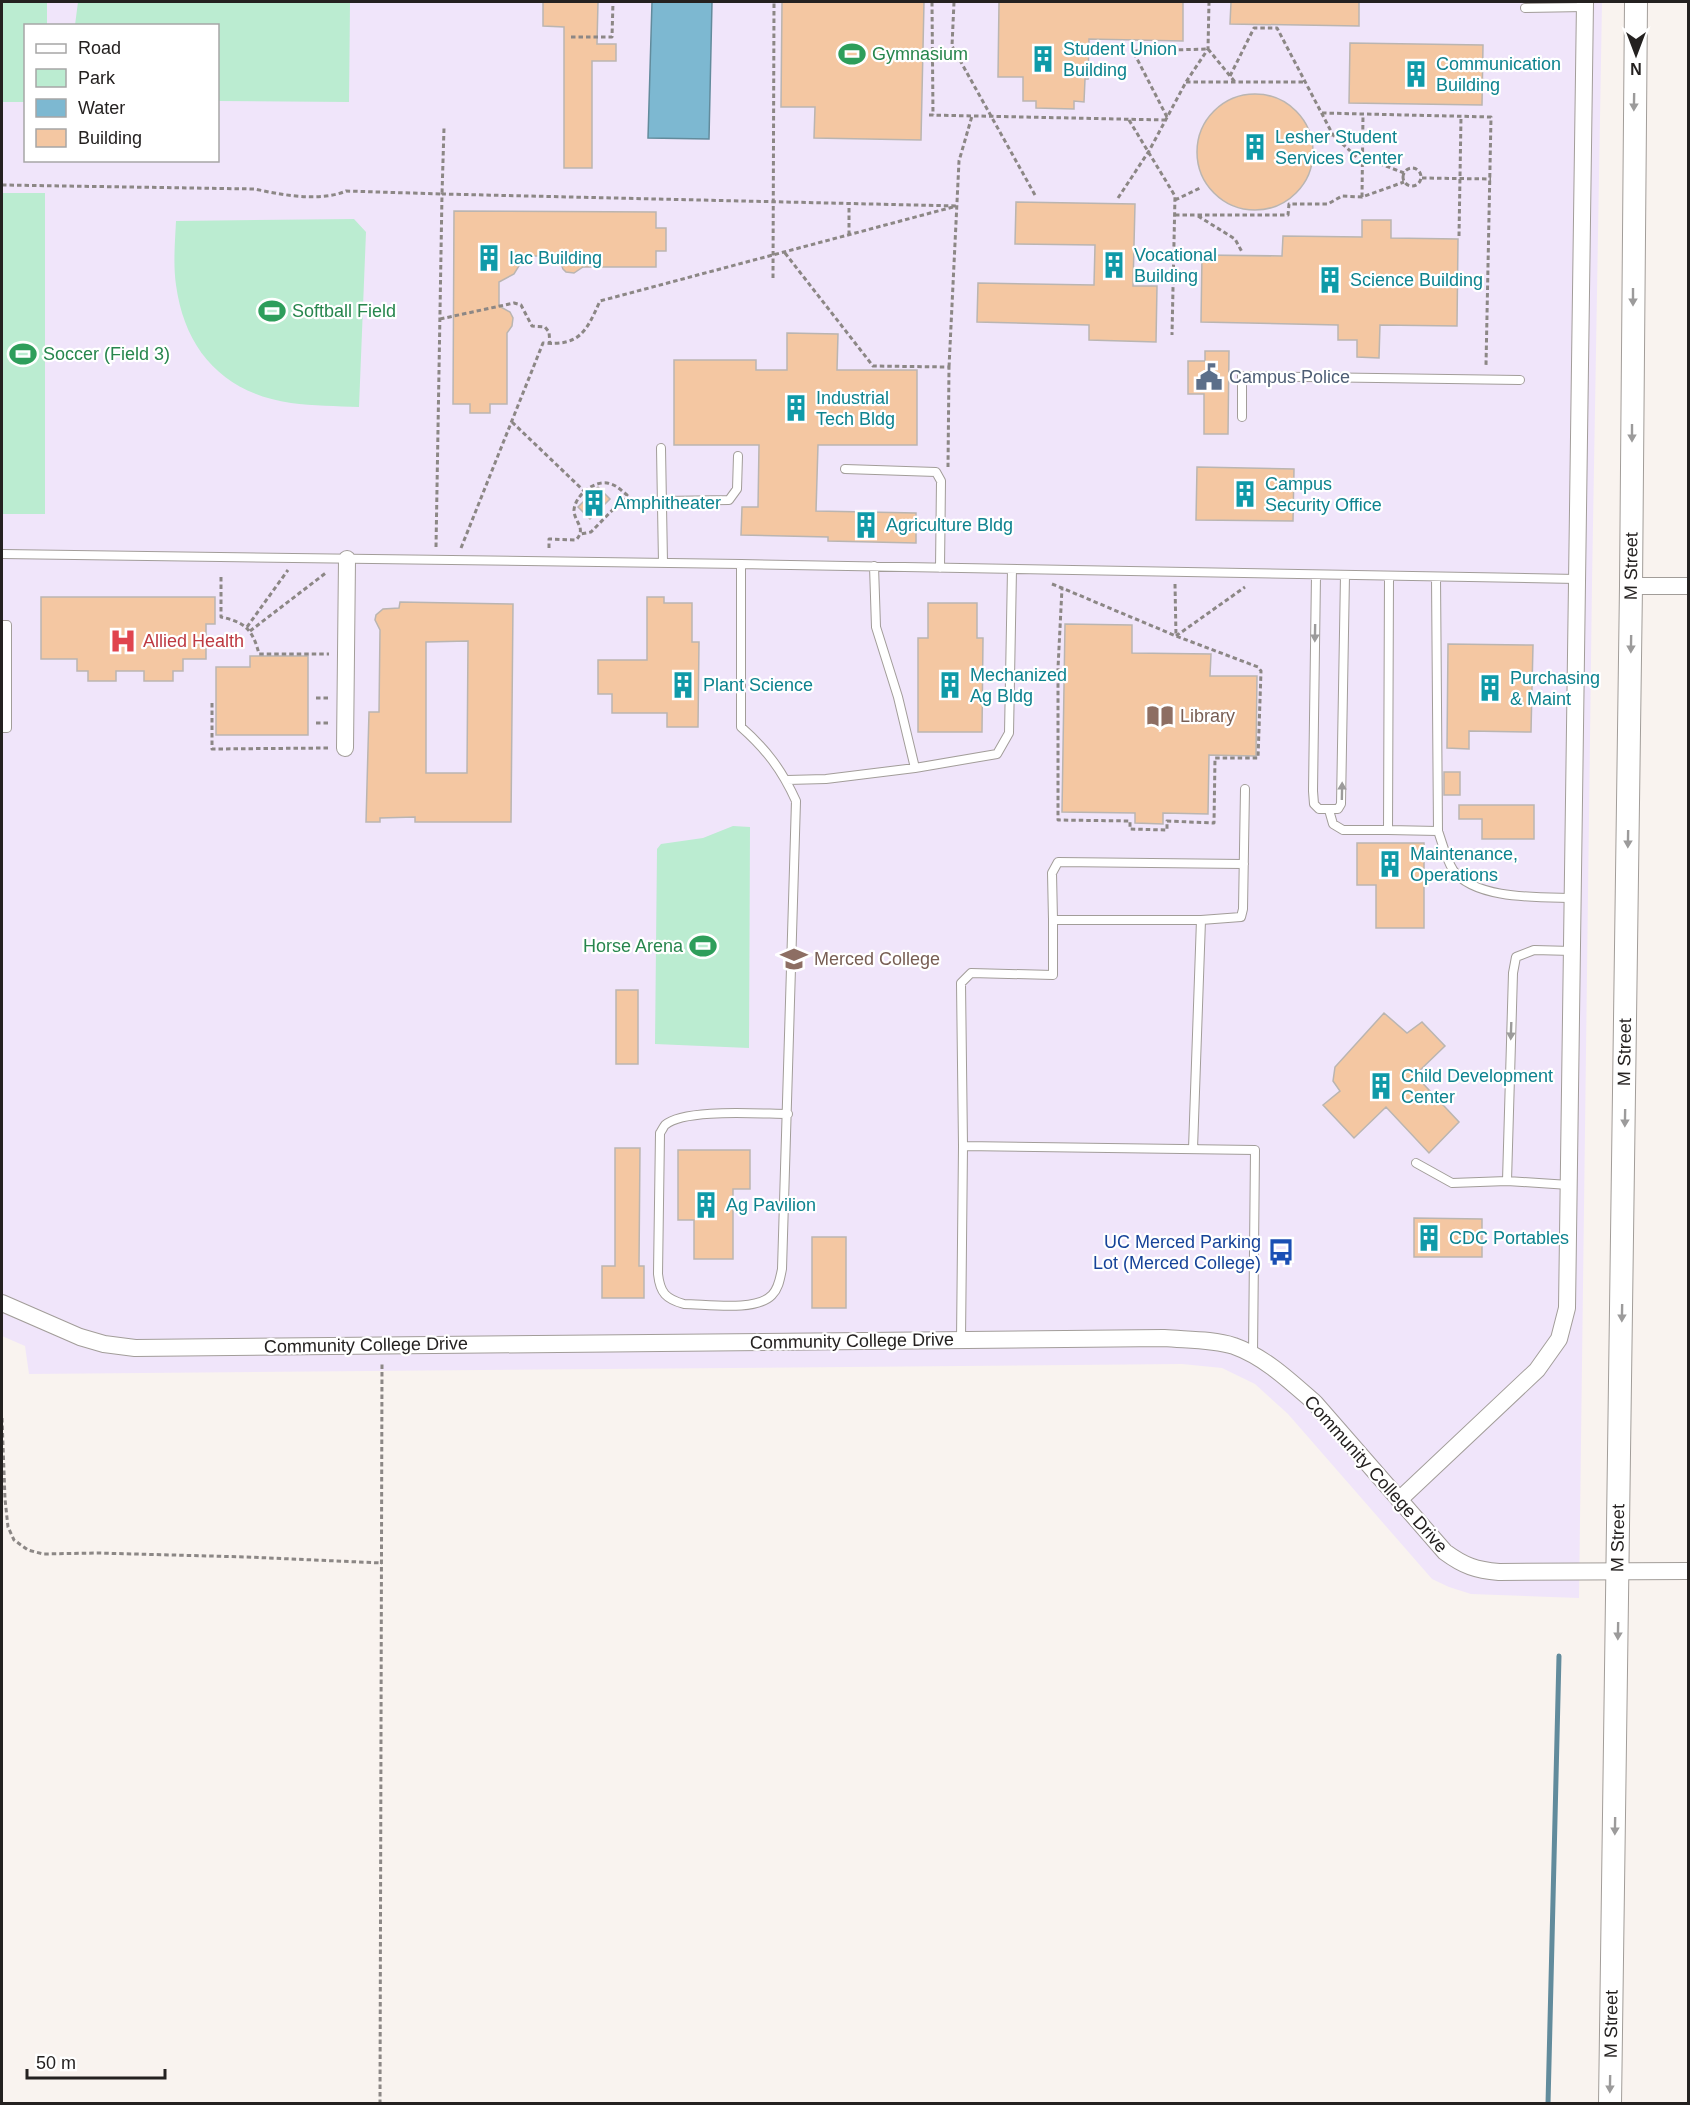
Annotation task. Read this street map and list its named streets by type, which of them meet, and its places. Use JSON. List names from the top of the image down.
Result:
{
  "streets": {
    "street": ["M Street", "Community College Drive"]
  },
  "crossings": [
    ["M Street", "Community College Drive"]
  ],
  "places": {
    "sports": [
      "Gymnasium",
      "Softball Field",
      "Soccer (Field 3)",
      "Horse Arena"
    ],
    "building": [
      "Student Union Building",
      "Communication Building",
      "Lesher Student Services Center",
      "Iac Building",
      "Vocational Building",
      "Science Building",
      "Industrial Tech Bldg",
      "Campus Security Office",
      "Amphitheater",
      "Agriculture Bldg",
      "Plant Science",
      "Mechanized Ag Bldg",
      "Purchasing & Maint",
      "Maintenance, Operations",
      "Child Development Center",
      "Ag Pavilion",
      "CDC Portables"
    ],
    "public building": ["Campus Police"],
    "hospital": ["Allied Health"],
    "library": ["Library"],
    "school or university": ["Merced College"],
    "bus stop": ["UC Merced Parking Lot (Merced College)"]
  },
  "legend": [
    "Road",
    "Park",
    "Water",
    "Building"
  ],
  "scale_bar": "50 m",
  "north": "bottom"
}
